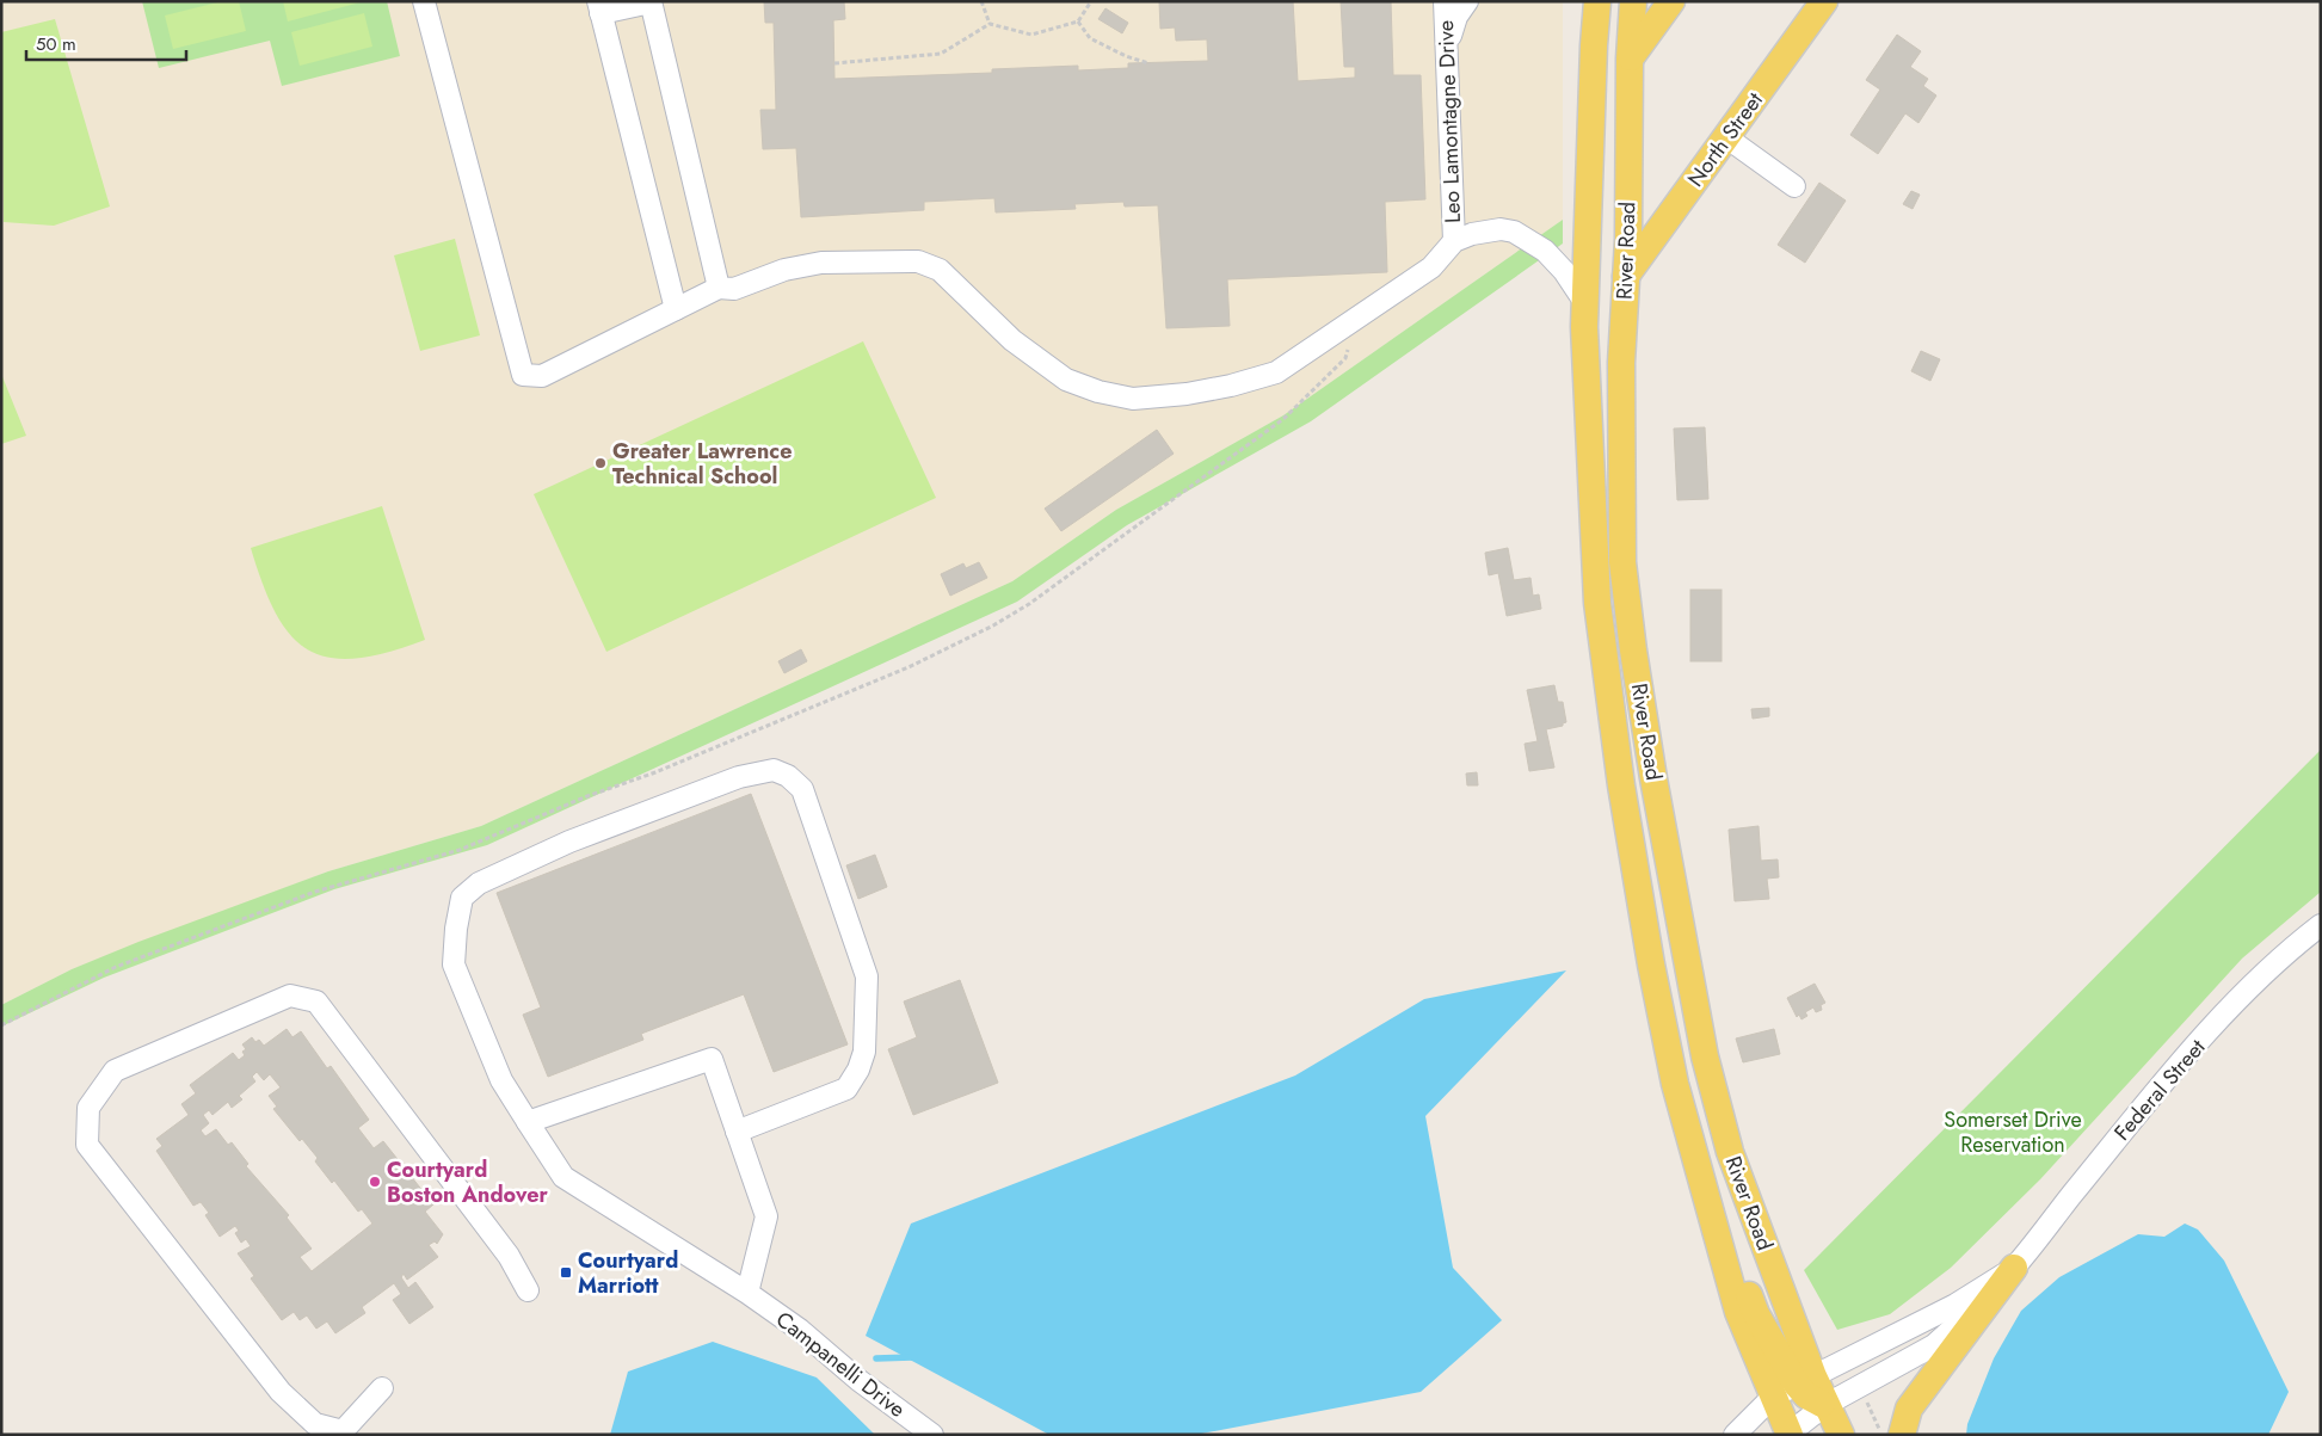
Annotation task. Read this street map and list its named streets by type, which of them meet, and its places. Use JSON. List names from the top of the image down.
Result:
{
  "streets": {
    "main road": ["North Street", "River Road"],
    "street": ["Leo Lamontagne Drive", "Federal Street", "Campanelli Drive"]
  },
  "crossings": [
    ["North Street", "River Road"],
    ["River Road", "Federal Street"]
  ],
  "parks": ["Somerset Drive Reservation"],
  "places": {
    "other": ["Greater Lawrence Technical School", "Courtyard Boston Andover"],
    "transit": ["Courtyard Marriott"]
  },
  "scale_bar": "50 m"
}
